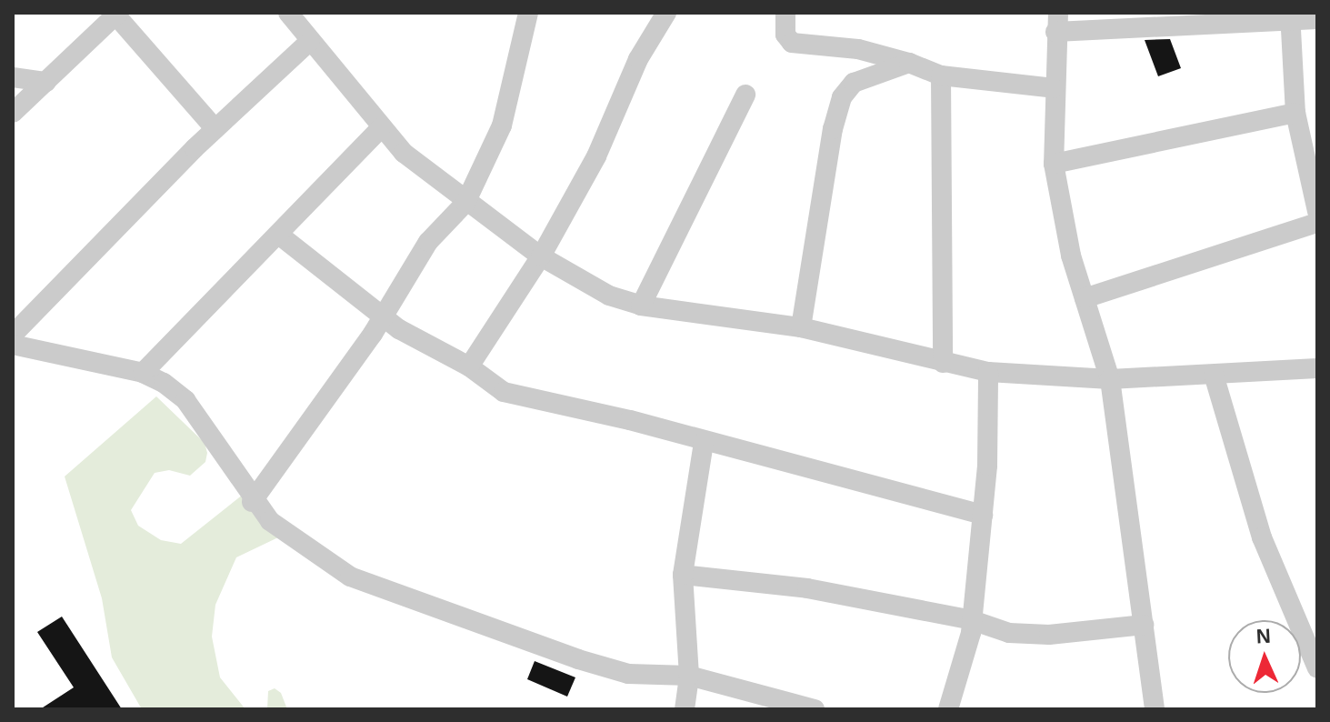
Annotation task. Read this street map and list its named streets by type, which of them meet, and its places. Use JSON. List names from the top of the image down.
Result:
{
  "north": "top"
}
